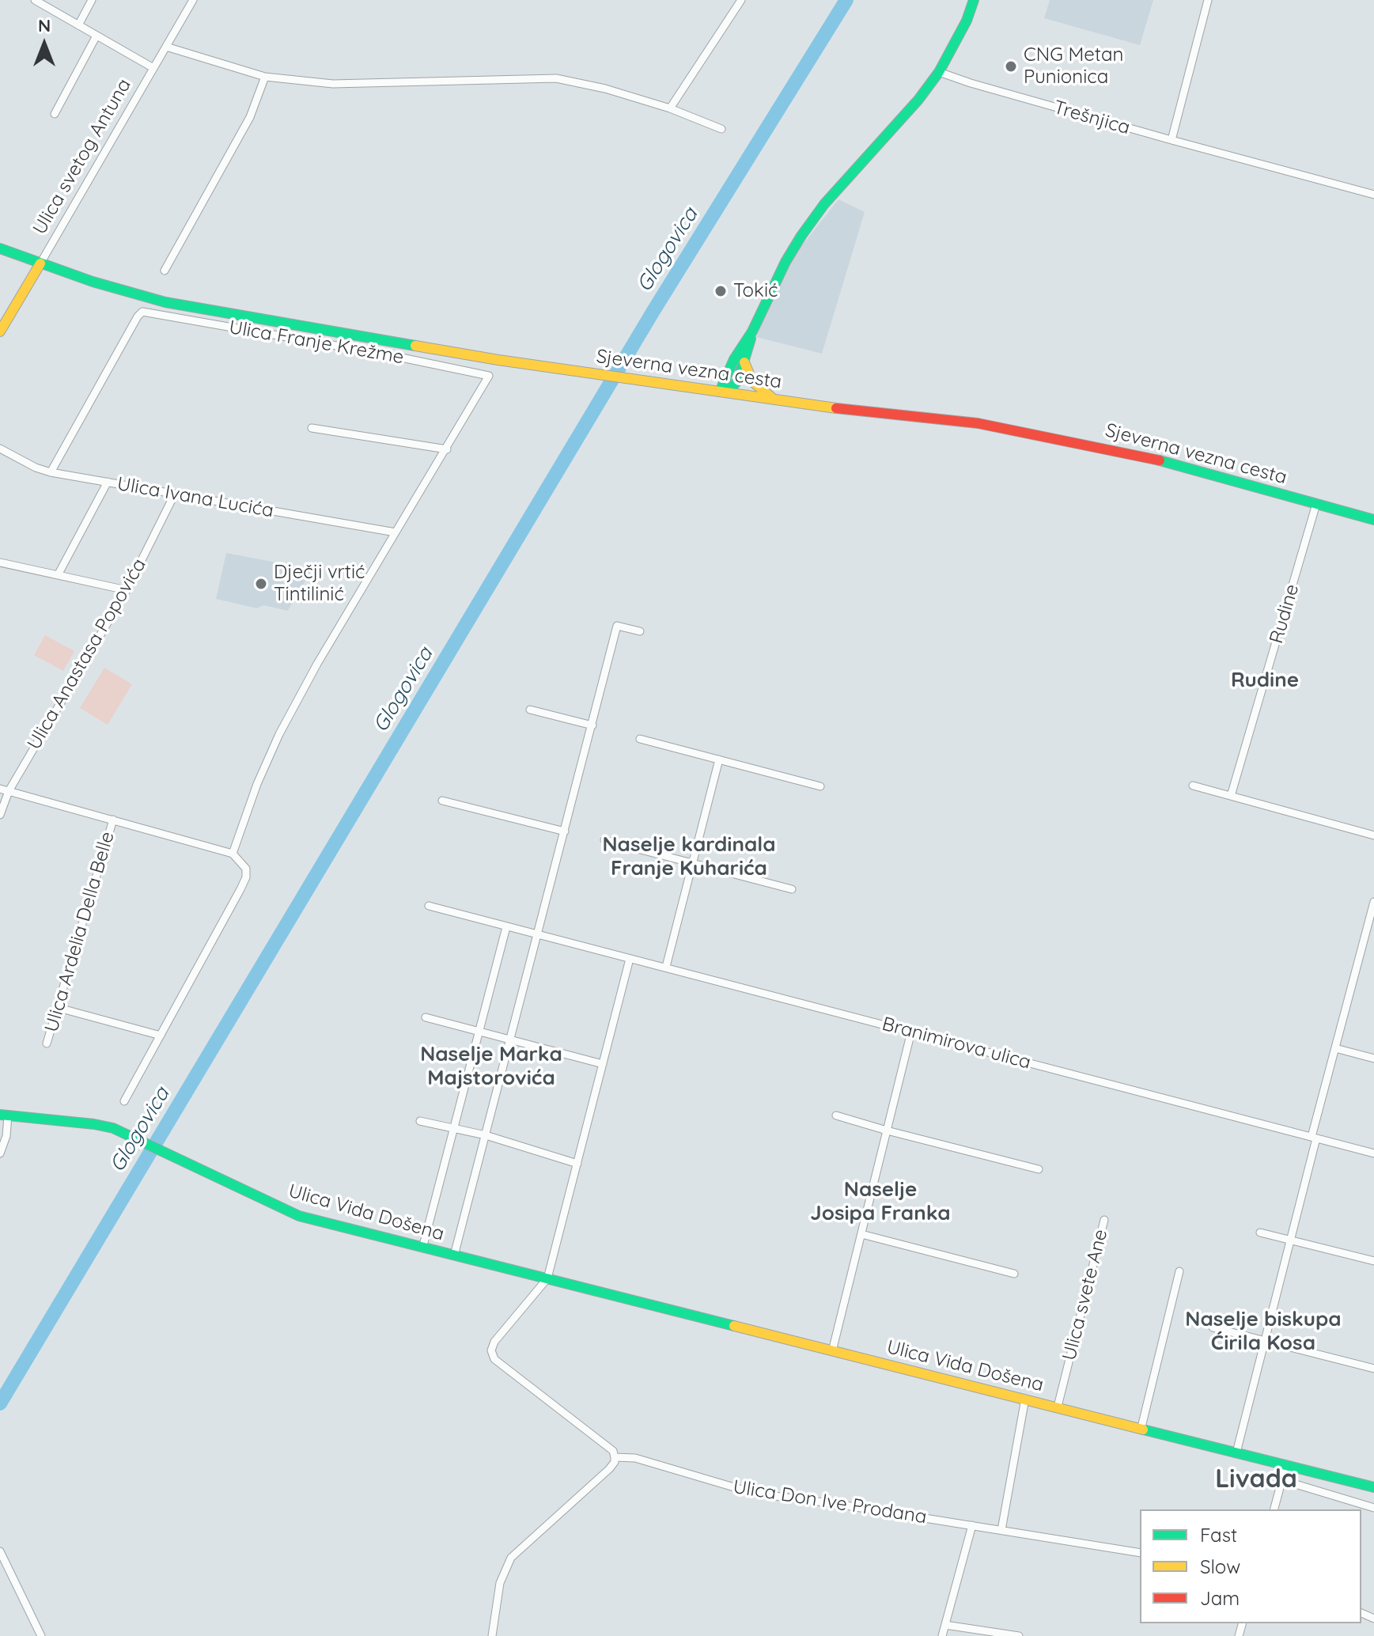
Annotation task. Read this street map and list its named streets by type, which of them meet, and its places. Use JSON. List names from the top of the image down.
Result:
{
  "streets": {
    "main road": ["Ulica svetog Antuna", "Sjeverna vezna cesta", "Ulica Vida Došena"],
    "street": [
      "Trešnjica",
      "Ulica Franje Krežme",
      "Ulica Ivana Lucića",
      "Rudine",
      "Ulica Anastasa Popovića",
      "Ulica Ardelia Della Belle",
      "Branimirova ulica",
      "Ulica svete Ane",
      "Ulica Don Ive Prodana"
    ]
  },
  "crossings": [
    ["Ulica svetog Antuna", "Sjeverna vezna cesta"],
    ["Ulica Franje Krežme", "Ulica Ivana Lucića"],
    ["Sjeverna vezna cesta", "Rudine"],
    ["Ulica Ivana Lucića", "Ulica Anastasa Popovića"],
    ["Ulica Vida Došena", "Ulica svete Ane"]
  ],
  "districts": [
    "Rudine",
    "Naselje kardinala Franje Kuharića",
    "Naselje Marka Majstorovića",
    "Naselje Josipa Franka",
    "Naselje biskupa Ćirila Kosa",
    "Livada"
  ],
  "water": ["Glogovica"],
  "places": ["CNG Metan Punionica", "Tokić", "Dječji vrtić Tintilinić"],
  "legend": ["Fast", "Slow", "Jam"],
  "north": "top"
}
